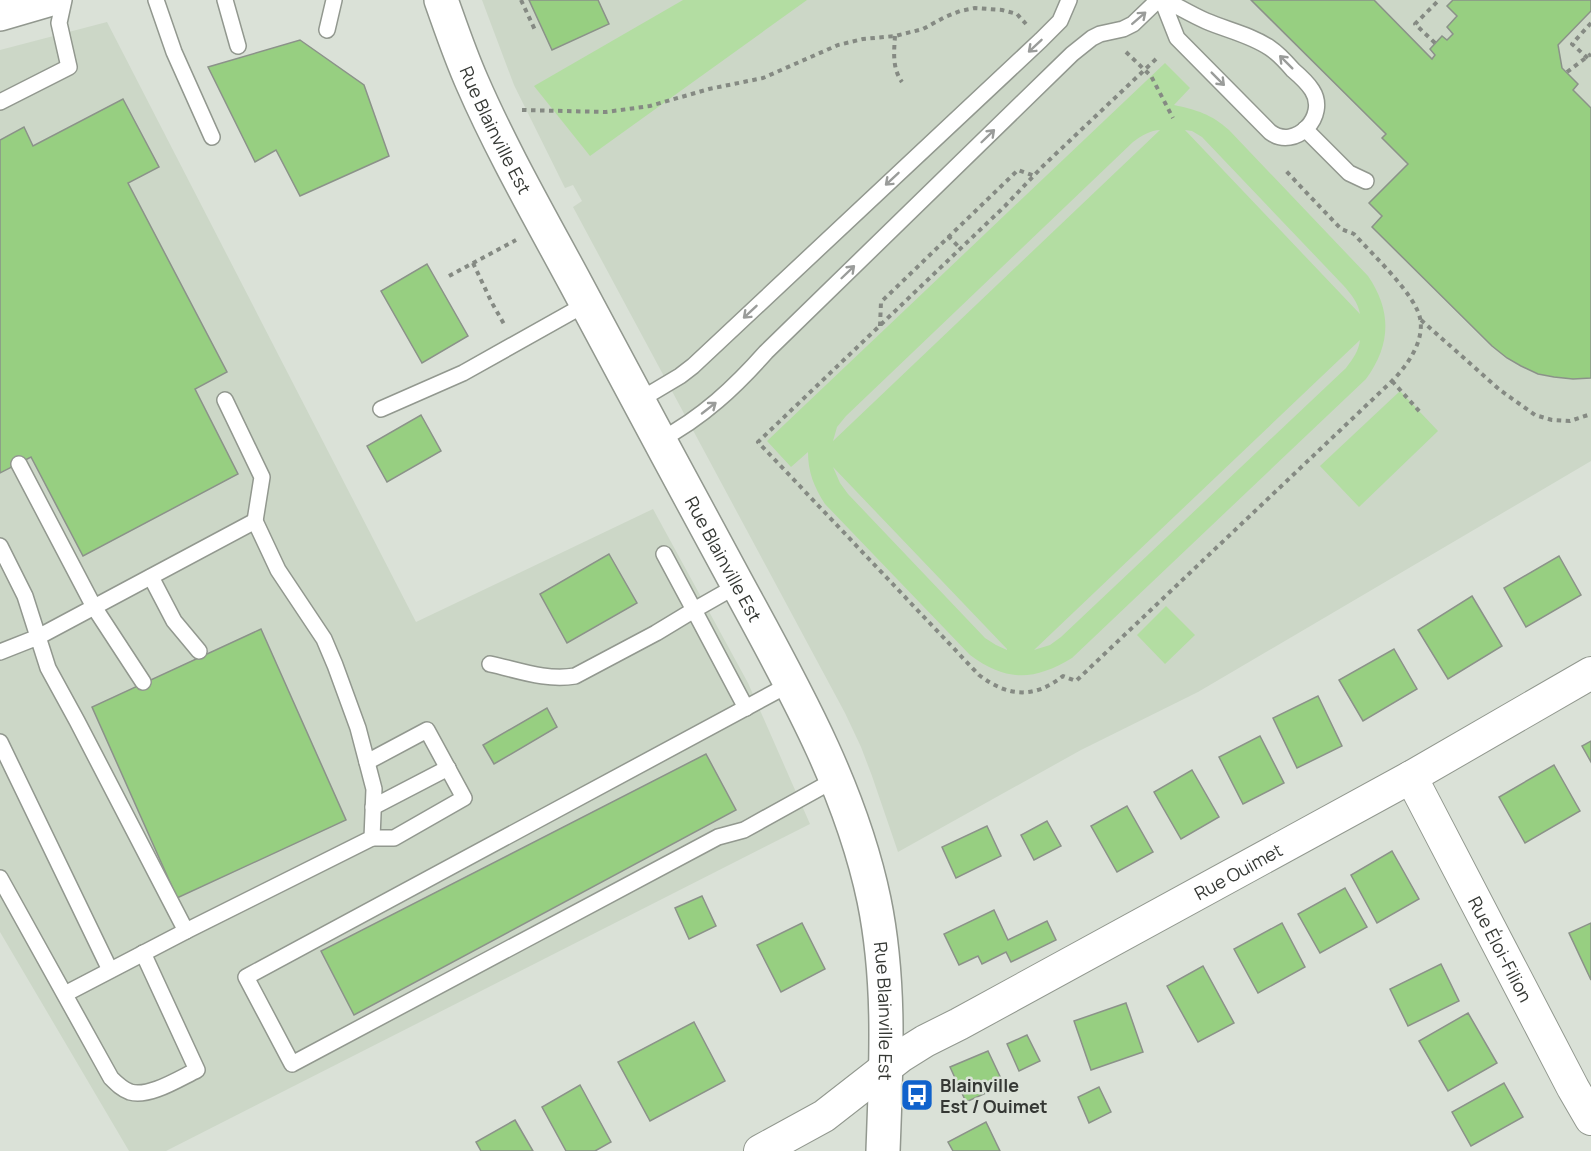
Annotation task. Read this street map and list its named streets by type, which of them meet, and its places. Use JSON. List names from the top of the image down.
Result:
{
  "streets": {
    "street": ["Rue Blainville Est", "Rue Ouimet", "Rue Éloi-Filion"]
  },
  "crossings": [
    ["Rue Blainville Est", "Rue Ouimet"],
    ["Rue Ouimet", "Rue Éloi-Filion"]
  ],
  "places": {
    "bus stop": ["Blainville Est / Ouimet"]
  }
}
